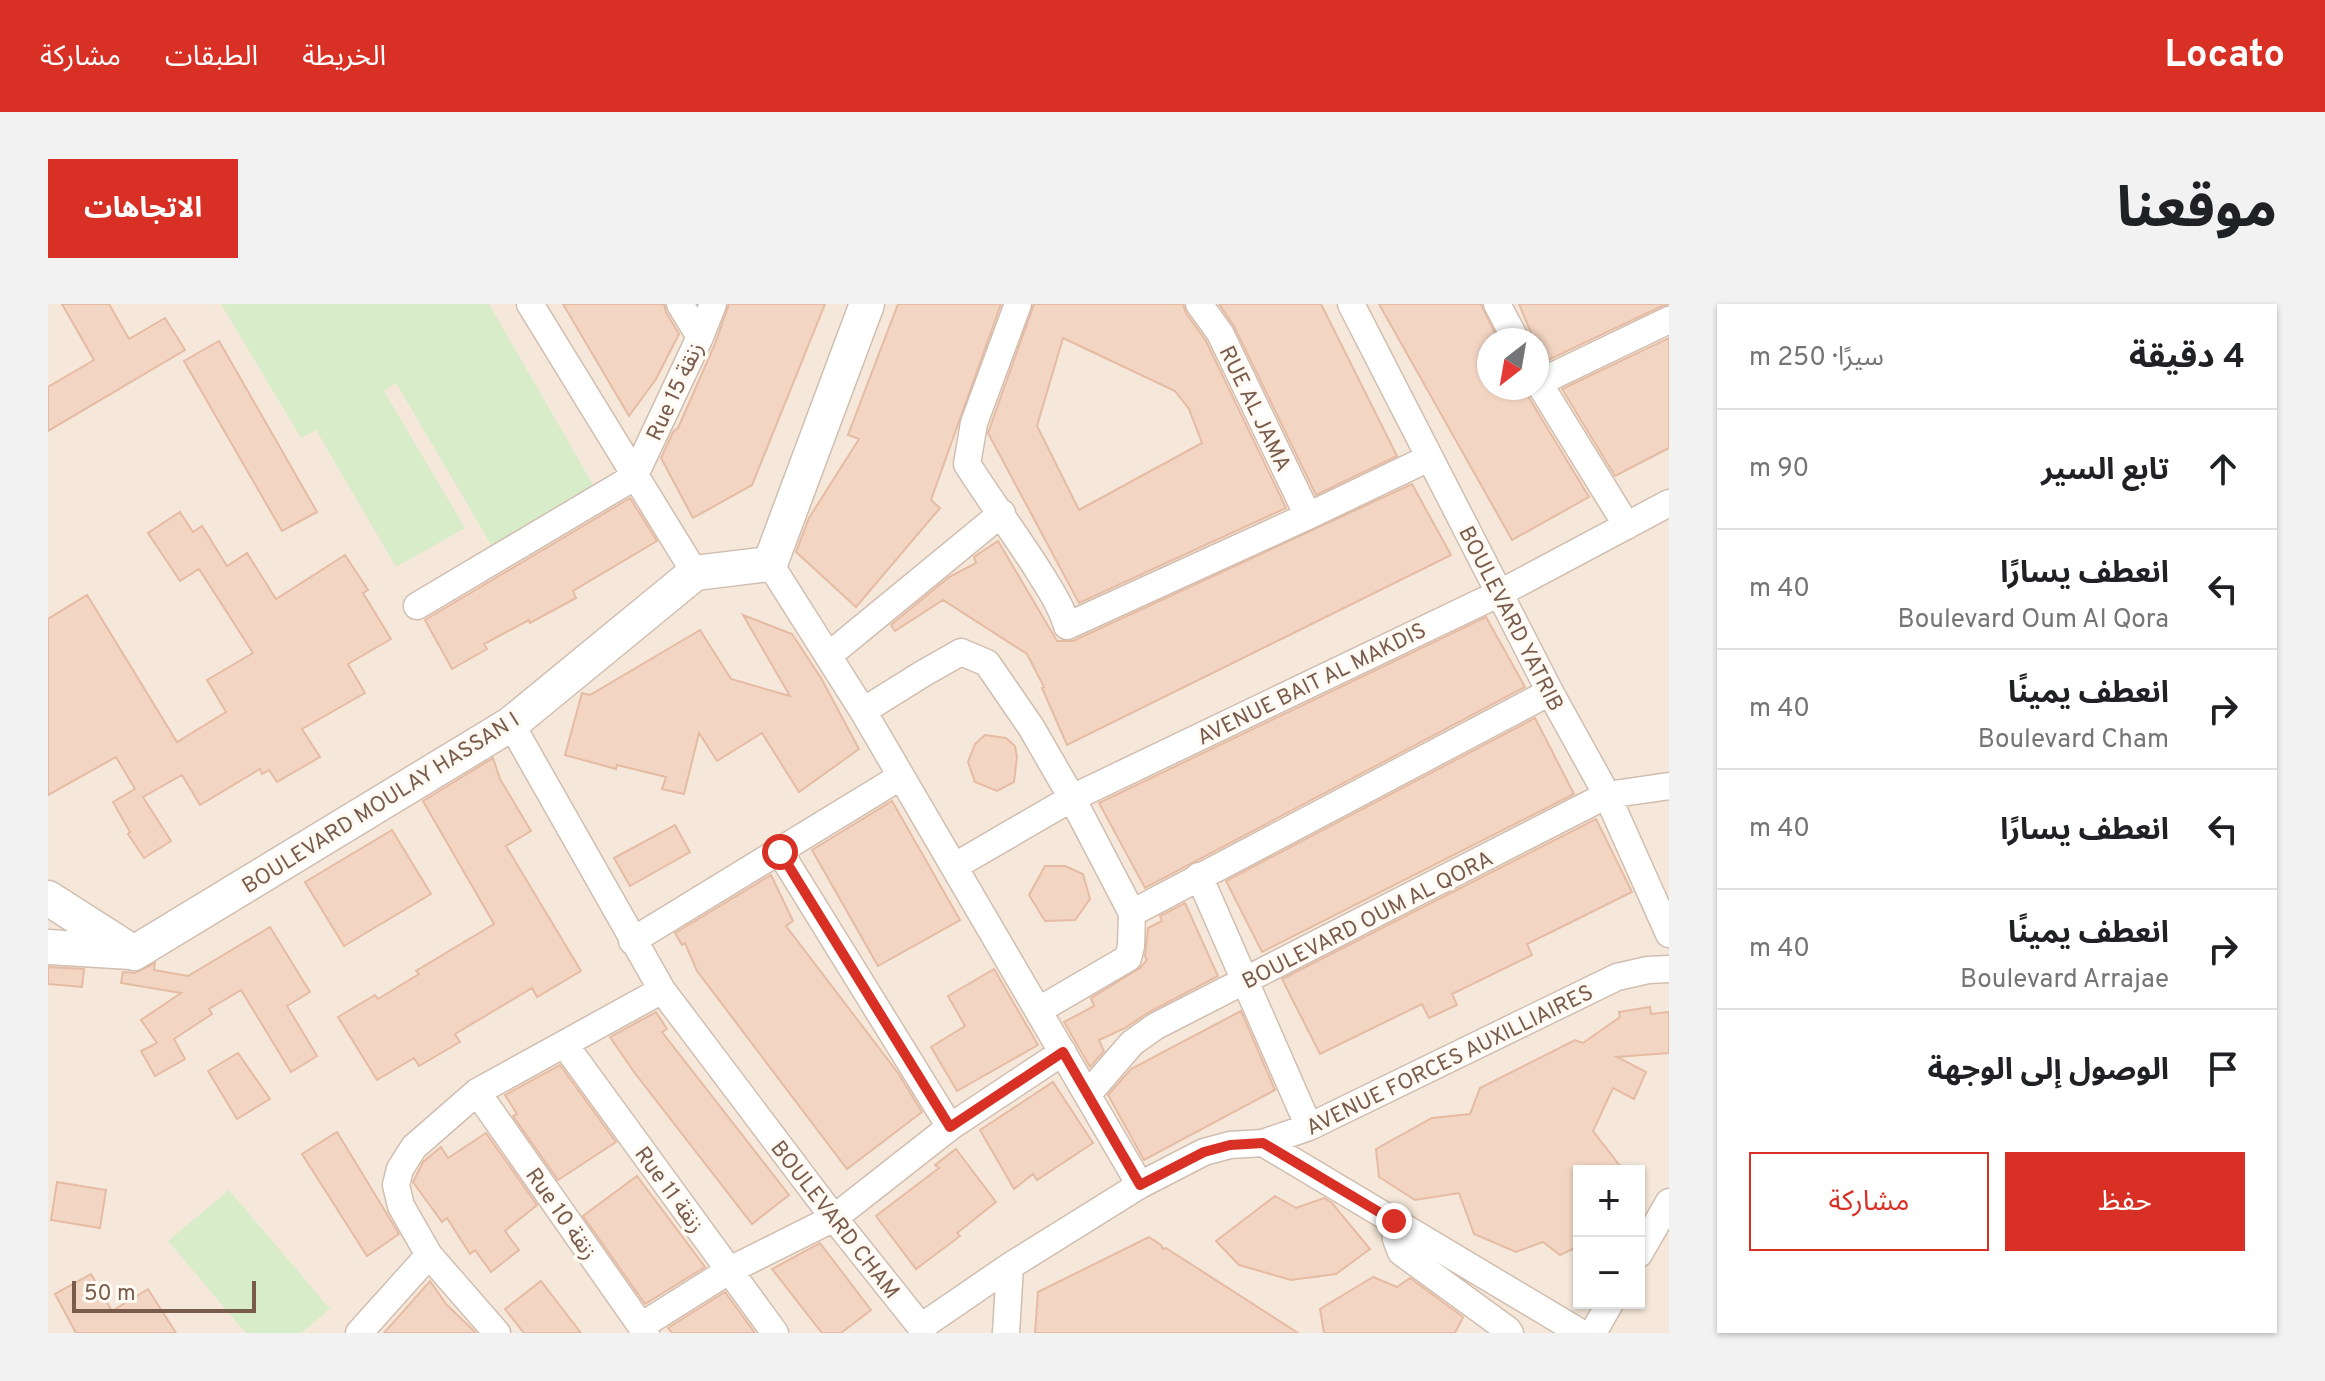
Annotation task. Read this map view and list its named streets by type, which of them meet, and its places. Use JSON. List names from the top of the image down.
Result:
{
  "streets": {
    "street": [
      "Rue 15 زنقة",
      "RUE AL JAMA",
      "BOULEVARD YATRIB",
      "AVENUE BAIT AL MAKDIS",
      "BOULEVARD MOULAY HASSAN I",
      "BOULEVARD OUM AL QORA",
      "AVENUE FORCES AUXILLIAIRES",
      "Rue 11 زنقة",
      "Rue 10 زنقة",
      "BOULEVARD CHAM"
    ]
  },
  "crossings": [
    ["BOULEVARD YATRIB", "AVENUE BAIT AL MAKDIS"],
    ["BOULEVARD YATRIB", "BOULEVARD OUM AL QORA"],
    ["BOULEVARD MOULAY HASSAN I", "BOULEVARD CHAM"],
    ["AVENUE FORCES AUXILLIAIRES", "BOULEVARD CHAM"]
  ],
  "scale_bar": "50 m",
  "north": "bottom left",
  "page": {
    "header": "Locato",
    "nav": ["الخريطة", "الطبقات", "مشاركة"],
    "title": "موقعنا",
    "buttons": [
      "الاتجاهات",
      ["حفظ", "مشاركة"]
    ],
    "heading": ["4 دقيقة", "سيرًا · 250 m"],
    "list": [
      ["تابع السير", "90 m"],
      ["انعطف يسارًا", "Boulevard Oum Al Qora", "40 m"],
      ["انعطف يمينًا", "Boulevard Cham", "40 m"],
      ["انعطف يسارًا", "40 m"],
      ["انعطف يمينًا", "Boulevard Arrajae", "40 m"],
      "الوصول إلى الوجهة"
    ],
    "map_buttons": ["+", "−"],
    "scale": "50 m"
  }
}
